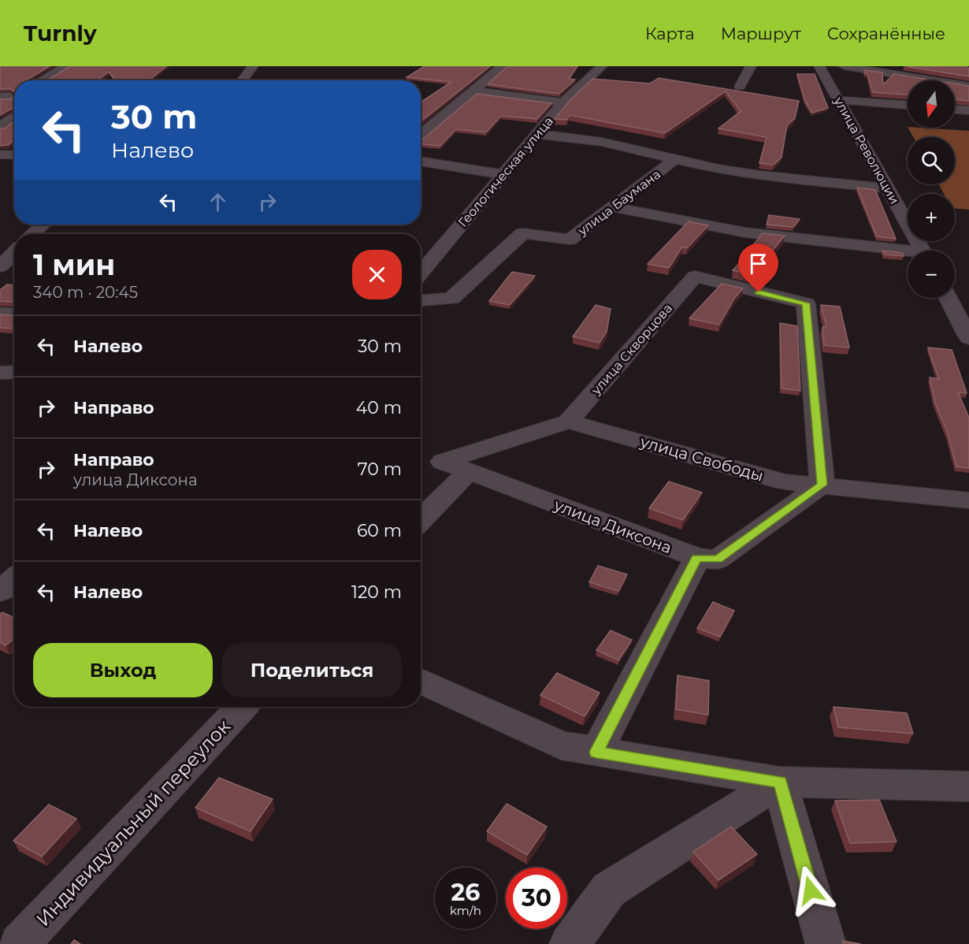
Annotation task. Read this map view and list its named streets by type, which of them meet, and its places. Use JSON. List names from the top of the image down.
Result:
{
  "streets": {
    "street": [
      "улица Революции",
      "Геологическая улица",
      "улица Баумана",
      "улица Скворцова",
      "улица Свободы",
      "улица Диксона",
      "Индивидуальный переулок"
    ]
  },
  "crossings": [
    ["улица Скворцова", "улица Свободы"],
    ["улица Скворцова", "улица Диксона"],
    ["улица Свободы", "улица Диксона"]
  ],
  "north": "bottom",
  "page": {
    "header": "Turnly",
    "nav": ["Карта", "Маршрут", "Сохранённые"],
    "map_buttons": ["+", "−"],
    "turn": ["30 m", "Налево"],
    "heading": ["1 мин", "340 m · 20:45"],
    "list": [
      {
        "name": "Налево",
        "value": "30 m"
      },
      {
        "name": "Направо",
        "value": "40 m"
      },
      {
        "name": "Направо",
        "note": "улица Диксона",
        "value": "70 m"
      },
      {
        "name": "Налево",
        "value": "60 m"
      },
      {
        "name": "Налево",
        "value": "120 m"
      }
    ],
    "buttons": ["Выход", "Поделиться"],
    "speed": "26 km/h",
    "limit": "30"
  }
}
